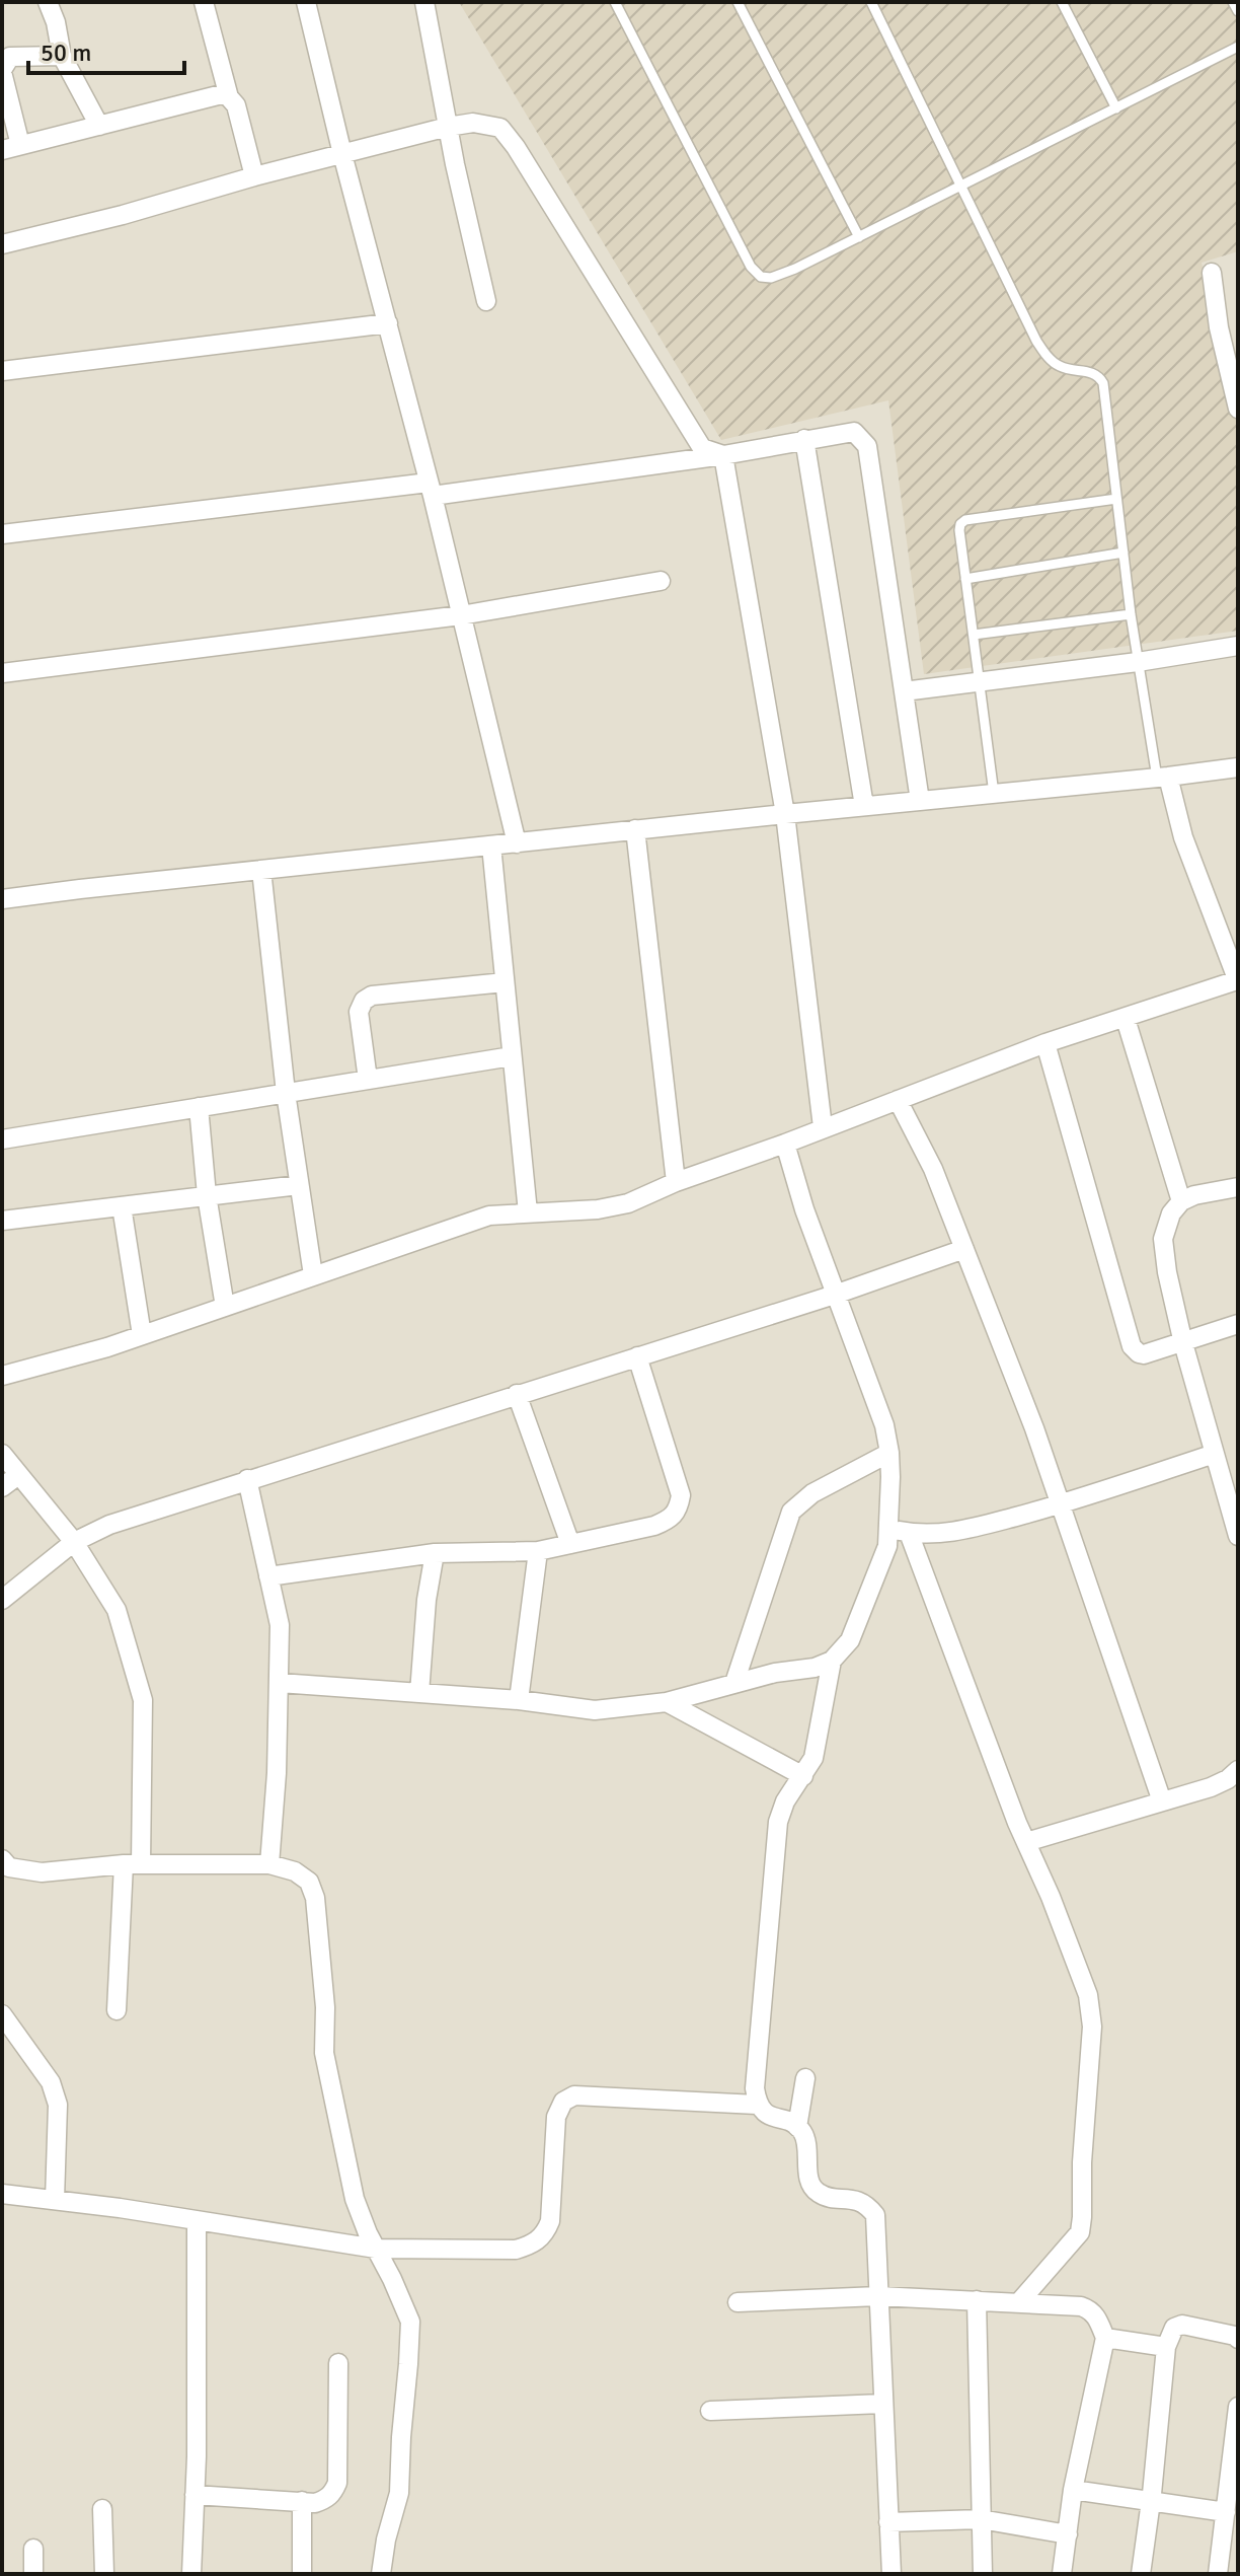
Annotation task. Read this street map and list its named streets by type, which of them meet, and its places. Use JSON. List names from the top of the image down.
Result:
{
  "scale_bar": "50 m"
}
